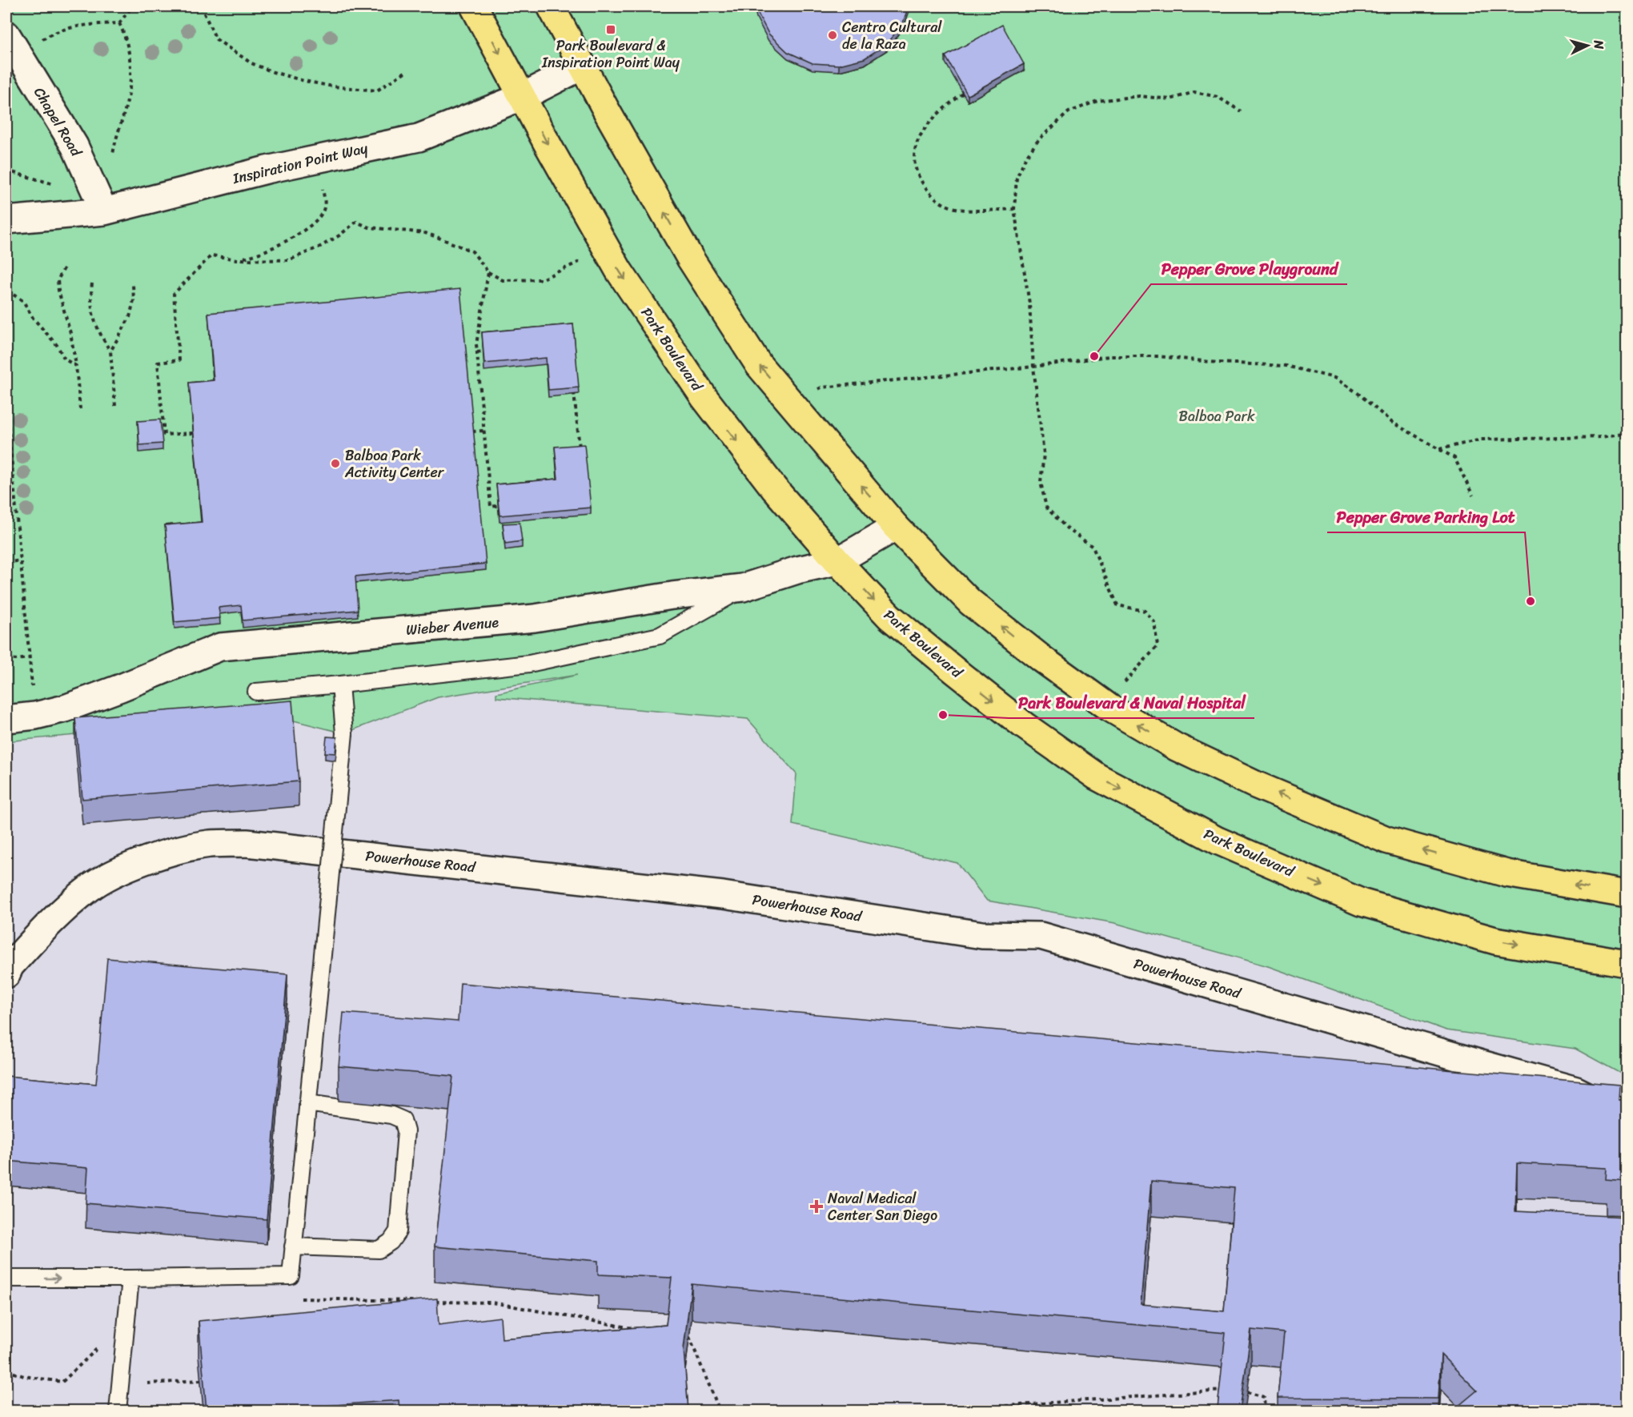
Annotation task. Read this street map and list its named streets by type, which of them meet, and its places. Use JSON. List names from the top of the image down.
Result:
{
  "streets": {
    "main road": ["Park Boulevard"],
    "street": [
      "Chapel Road",
      "Inspiration Point Way",
      "Wieber Avenue",
      "Powerhouse Road"
    ]
  },
  "crossings": [
    ["Chapel Road", "Inspiration Point Way"],
    ["Inspiration Point Way", "Park Boulevard"],
    ["Park Boulevard", "Wieber Avenue"]
  ],
  "parks": ["Balboa Park"],
  "places": {
    "transit": ["Park Boulevard & Inspiration Point Way"],
    "other": [
      "Centro Cultural de la Raza",
      "Pepper Grove Playground",
      "Balboa Park Activity Center",
      "Pepper Grove Parking Lot",
      "Park Boulevard & Naval Hospital"
    ],
    "health": ["Naval Medical Center San Diego"]
  },
  "north": "right"
}
